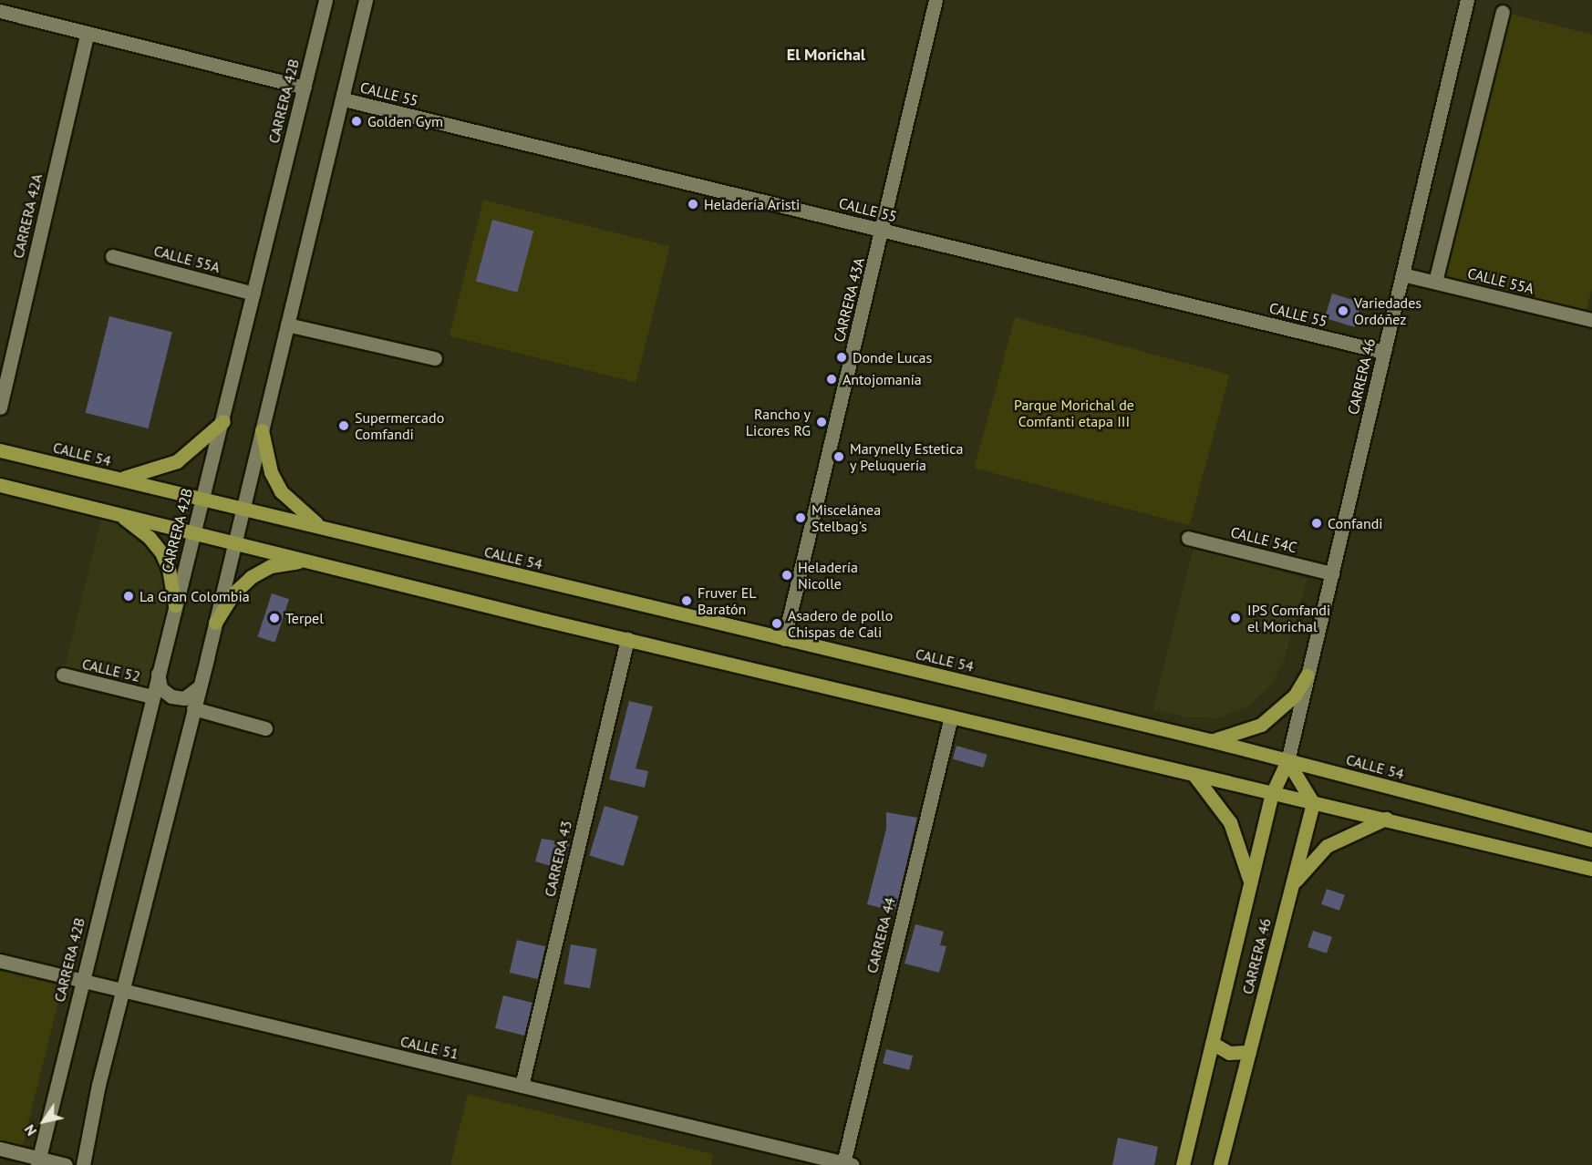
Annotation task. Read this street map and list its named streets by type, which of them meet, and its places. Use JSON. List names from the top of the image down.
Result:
{
  "streets": {
    "main road": ["CARRERA 46", "CALLE 54"],
    "street": [
      "CALLE 55",
      "CARRERA 42B",
      "CARRERA 42A",
      "CALLE 55A",
      "CARRERA 43A",
      "CALLE 54C",
      "CALLE 52",
      "CARRERA 43",
      "CARRERA 44",
      "CALLE 51"
    ]
  },
  "crossings": [
    ["CALLE 55", "CARRERA 43A"],
    ["CALLE 55", "CARRERA 46"],
    ["CARRERA 42B", "CALLE 55A"],
    ["CARRERA 42B", "CALLE 54"],
    ["CARRERA 42B", "CALLE 52"],
    ["CARRERA 42B", "CALLE 51"],
    ["CALLE 55A", "CARRERA 46"],
    ["CARRERA 43A", "CALLE 54"],
    ["CARRERA 46", "CALLE 54"],
    ["CARRERA 46", "CALLE 54C"],
    ["CARRERA 43", "CALLE 51"],
    ["CARRERA 44", "CALLE 51"]
  ],
  "districts": ["El Morichal"],
  "parks": ["Parque Morichal de Comfanti etapa III"],
  "places": [
    "Golden Gym",
    "Heladería Aristi",
    "Variedades Ordóñez",
    "Donde Lucas",
    "Antojomanía",
    "Rancho y Licores RG",
    "Supermercado Comfandi",
    "Marynelly Estetica y Peluquería",
    "Miscelánea Stelbag's",
    "Confandi",
    "Heladería Nicolle",
    "La Gran Colombia",
    "Fruver EL Baratón",
    "Terpel",
    "IPS Comfandi el Morichal",
    "Asadero de pollo Chispas de Cali"
  ],
  "north": "bottom left"
}
